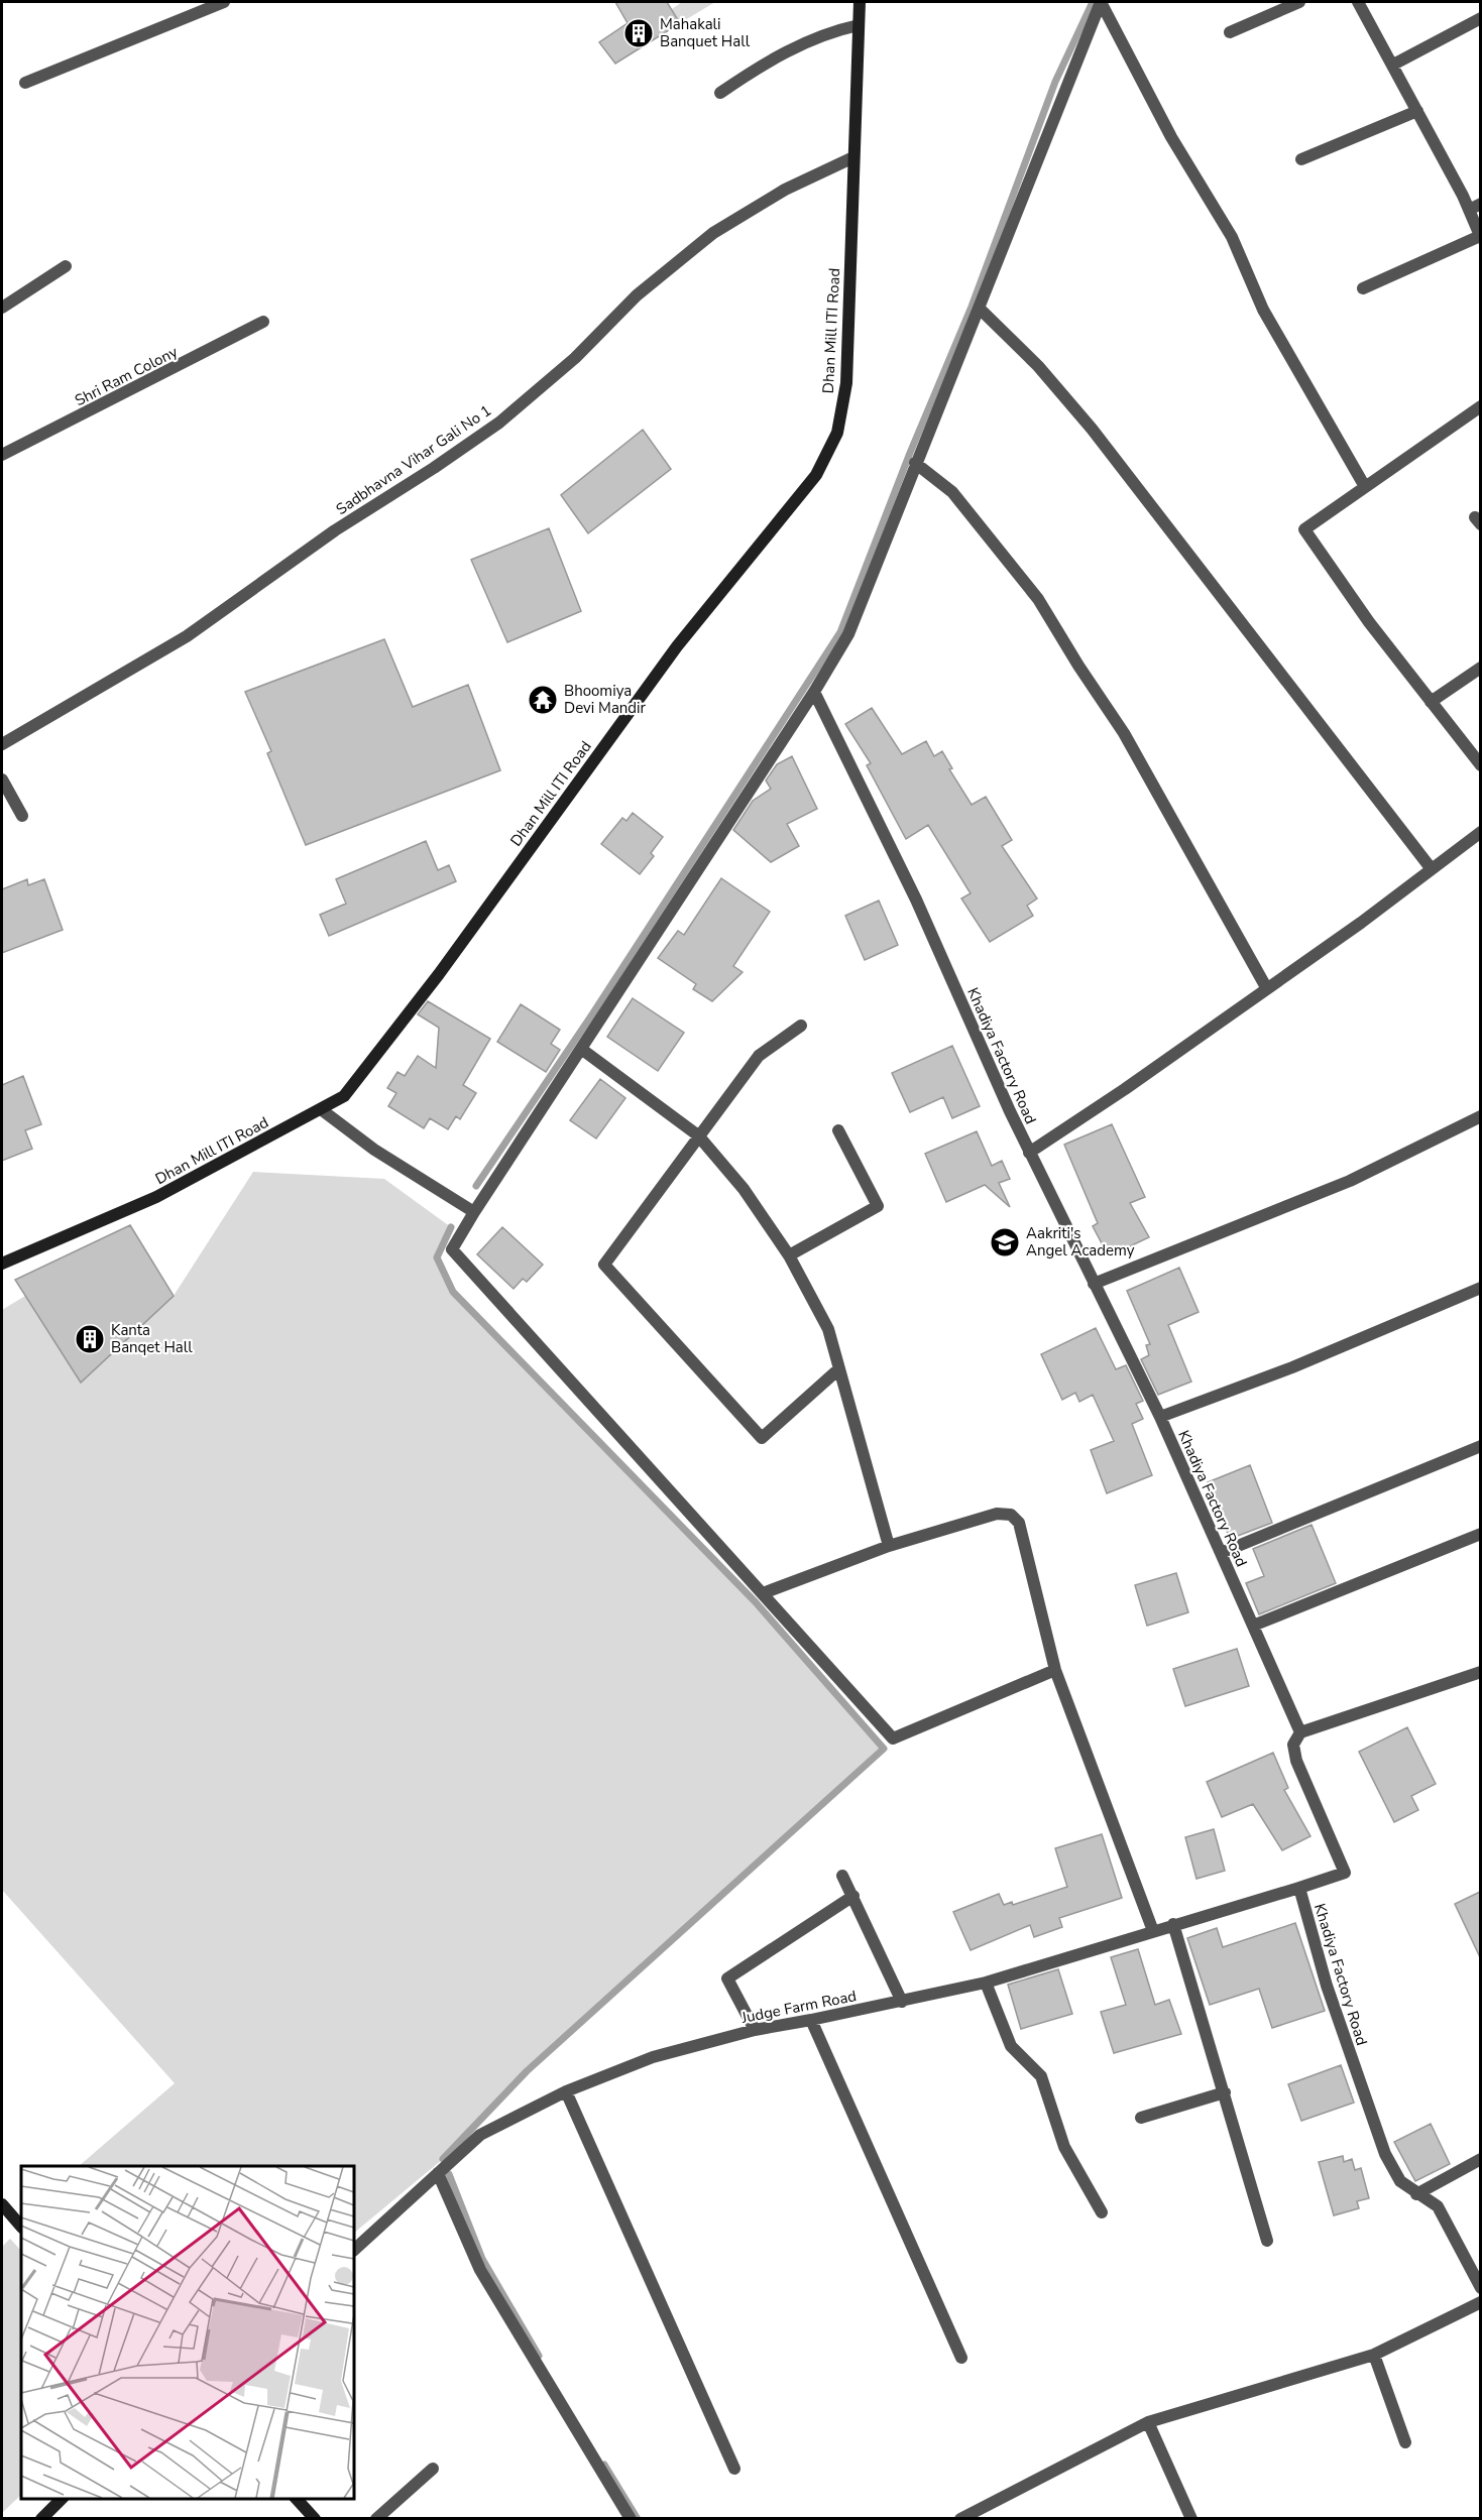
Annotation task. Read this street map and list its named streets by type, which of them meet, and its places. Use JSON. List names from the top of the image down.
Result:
{
  "streets": {
    "street": [
      "Dhan Mill ITI Road",
      "Shri Ram Colony",
      "Sadbhavna Vihar Gali No 1",
      "Khadiya Factory Road",
      "Judge Farm Road"
    ]
  },
  "crossings": [
    ["Dhan Mill ITI Road", "Sadbhavna Vihar Gali No 1"],
    ["Khadiya Factory Road", "Judge Farm Road"]
  ],
  "places": {
    "building": ["Mahakali Banquet Hall", "Kanta Banqet Hall"],
    "temple": ["Bhoomiya Devi Mandir"],
    "school or university": ["Aakriti's Angel Academy"]
  }
}
